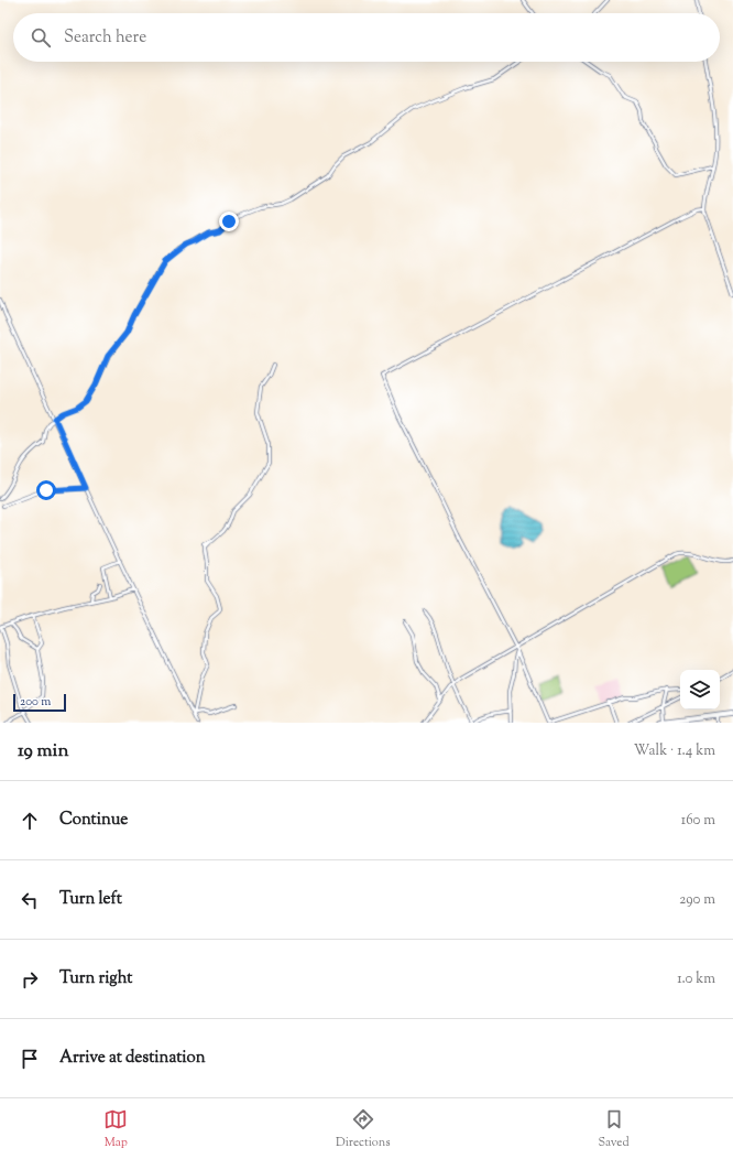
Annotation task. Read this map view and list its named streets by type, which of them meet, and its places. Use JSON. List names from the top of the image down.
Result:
{
  "scale_bar": "200 m",
  "page": {
    "search": "Search here",
    "scale": "200 m",
    "heading": ["19 min", "Walk · 1.4 km"],
    "list": [
      ["Continue", "160 m"],
      ["Turn left", "290 m"],
      ["Turn right", "1.0 km"],
      "Arrive at destination"
    ],
    "nav": ["Map", "Directions", "Saved"]
  }
}
